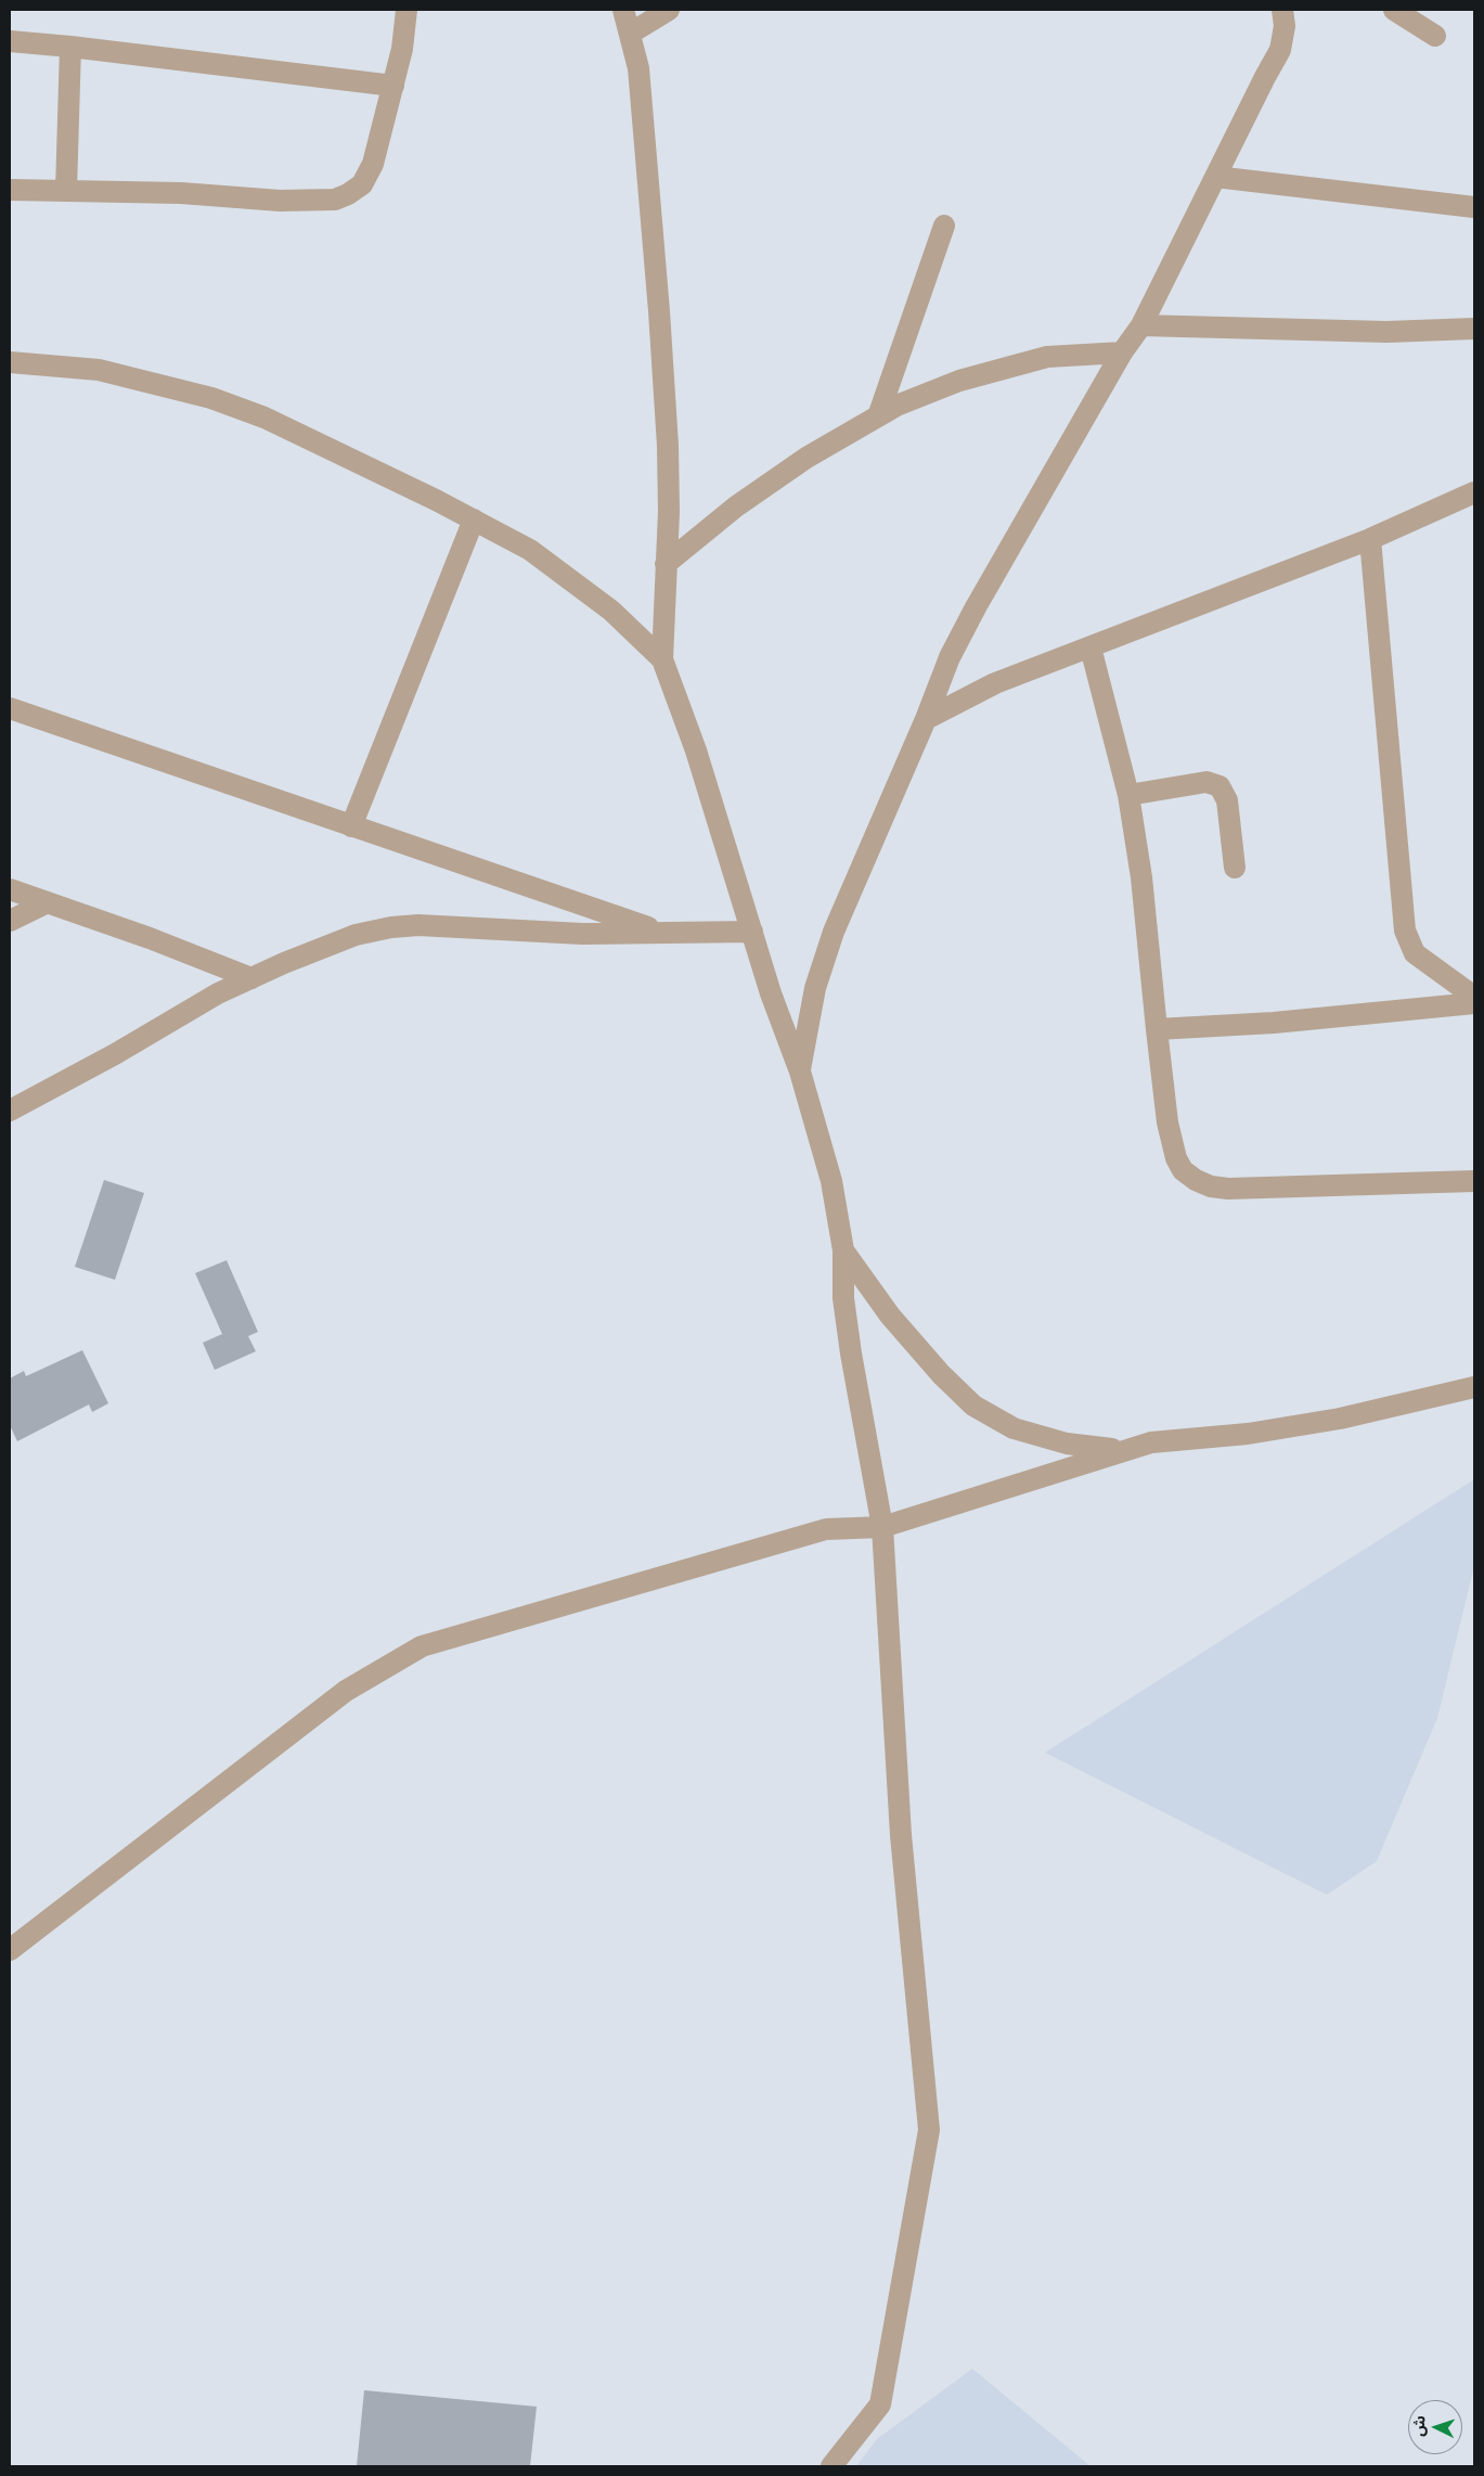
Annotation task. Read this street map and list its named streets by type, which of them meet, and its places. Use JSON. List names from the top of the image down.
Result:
{
  "north": "left"
}
